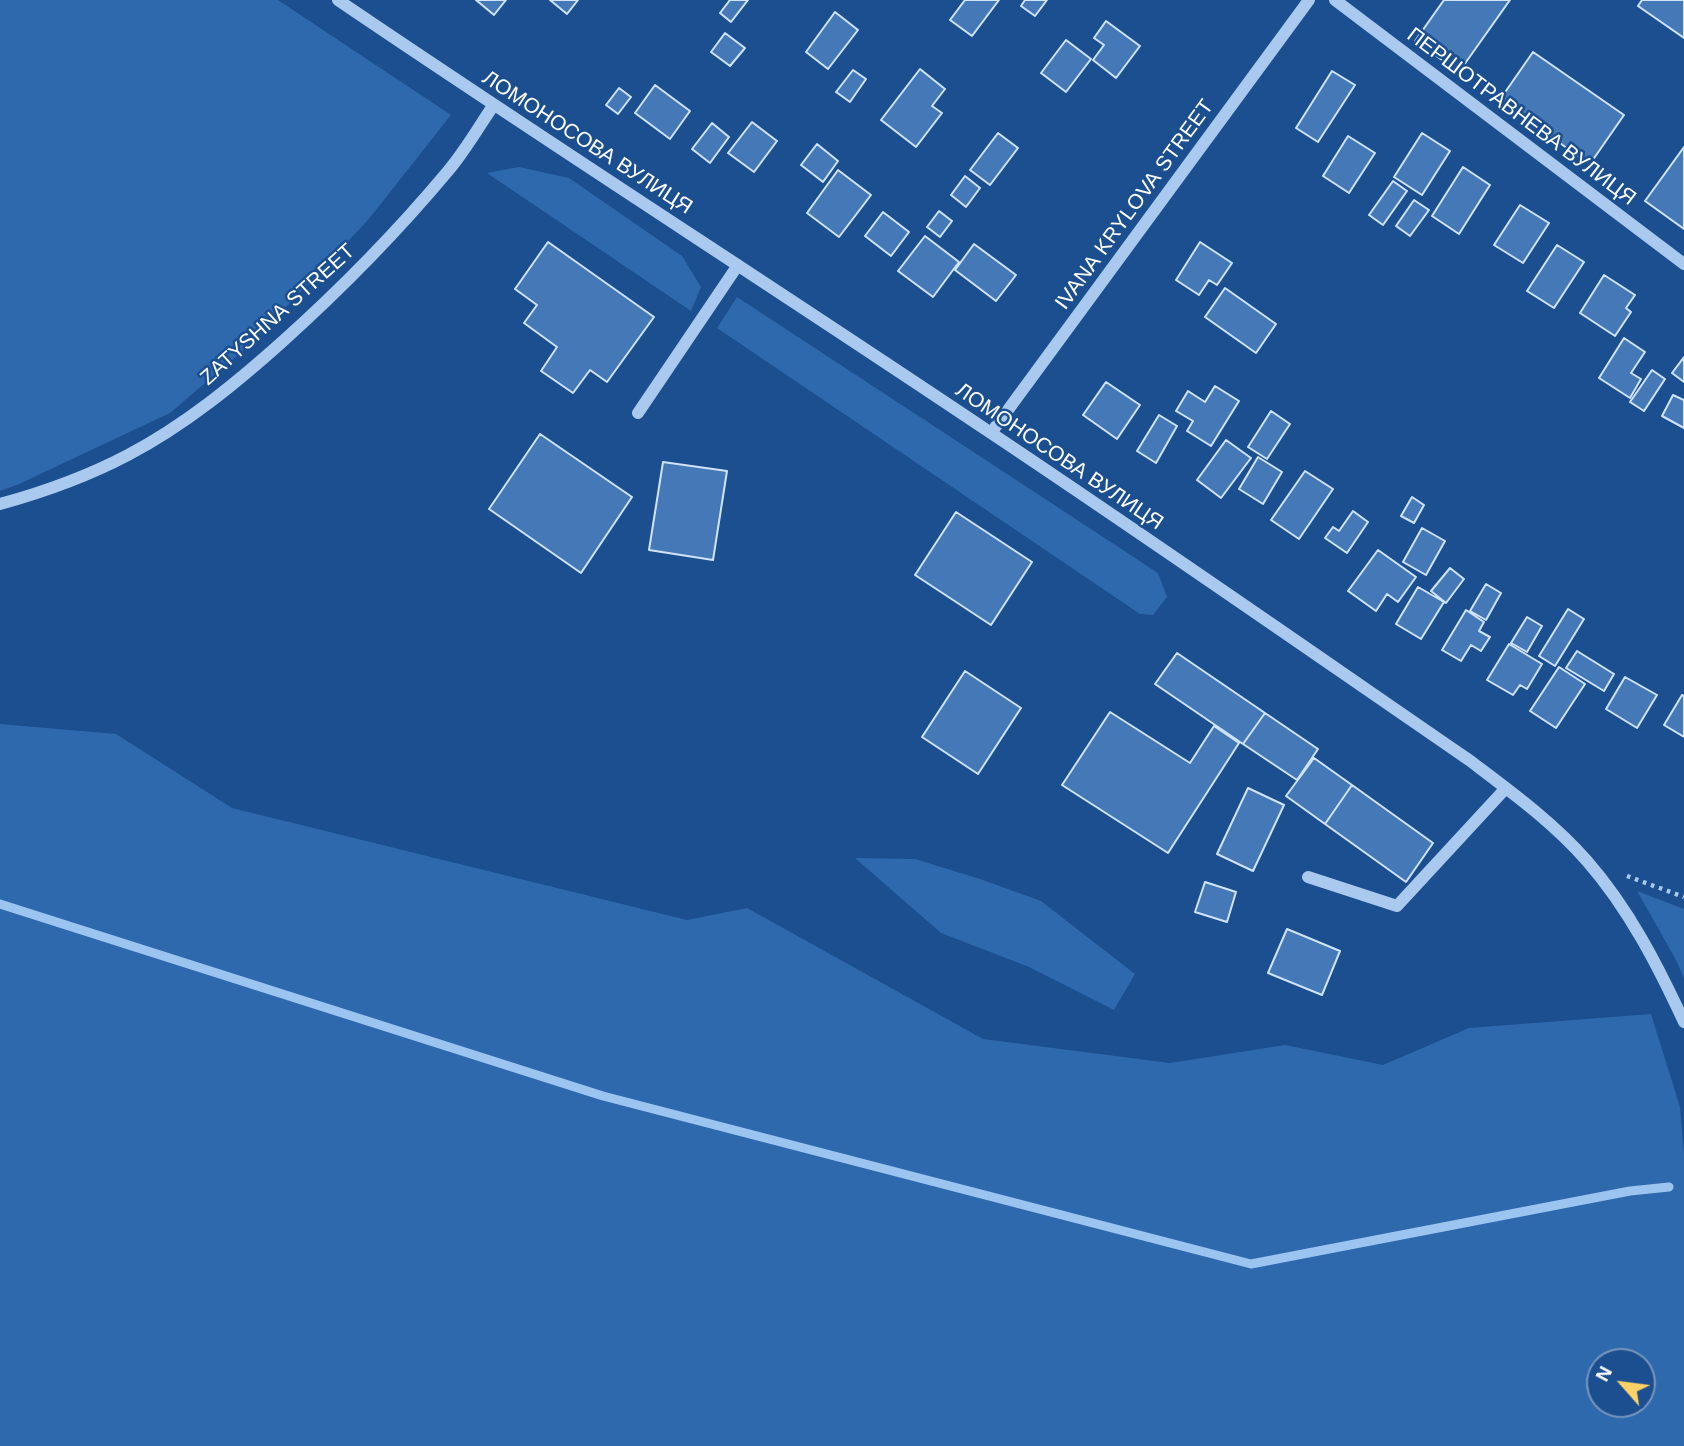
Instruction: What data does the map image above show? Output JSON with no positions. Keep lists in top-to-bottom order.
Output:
{
  "streets": {
    "street": [
      "ПЕРШОТРАВНЕВА ВУЛИЦЯ",
      "ЛОМОНОСОВА ВУЛИЦЯ",
      "IVANA KRYLOVA STREET",
      "ZATYSHNA STREET"
    ]
  },
  "crossings": [
    ["ЛОМОНОСОВА ВУЛИЦЯ", "IVANA KRYLOVA STREET"],
    ["ЛОМОНОСОВА ВУЛИЦЯ", "ZATYSHNA STREET"]
  ],
  "north": "top left"
}
